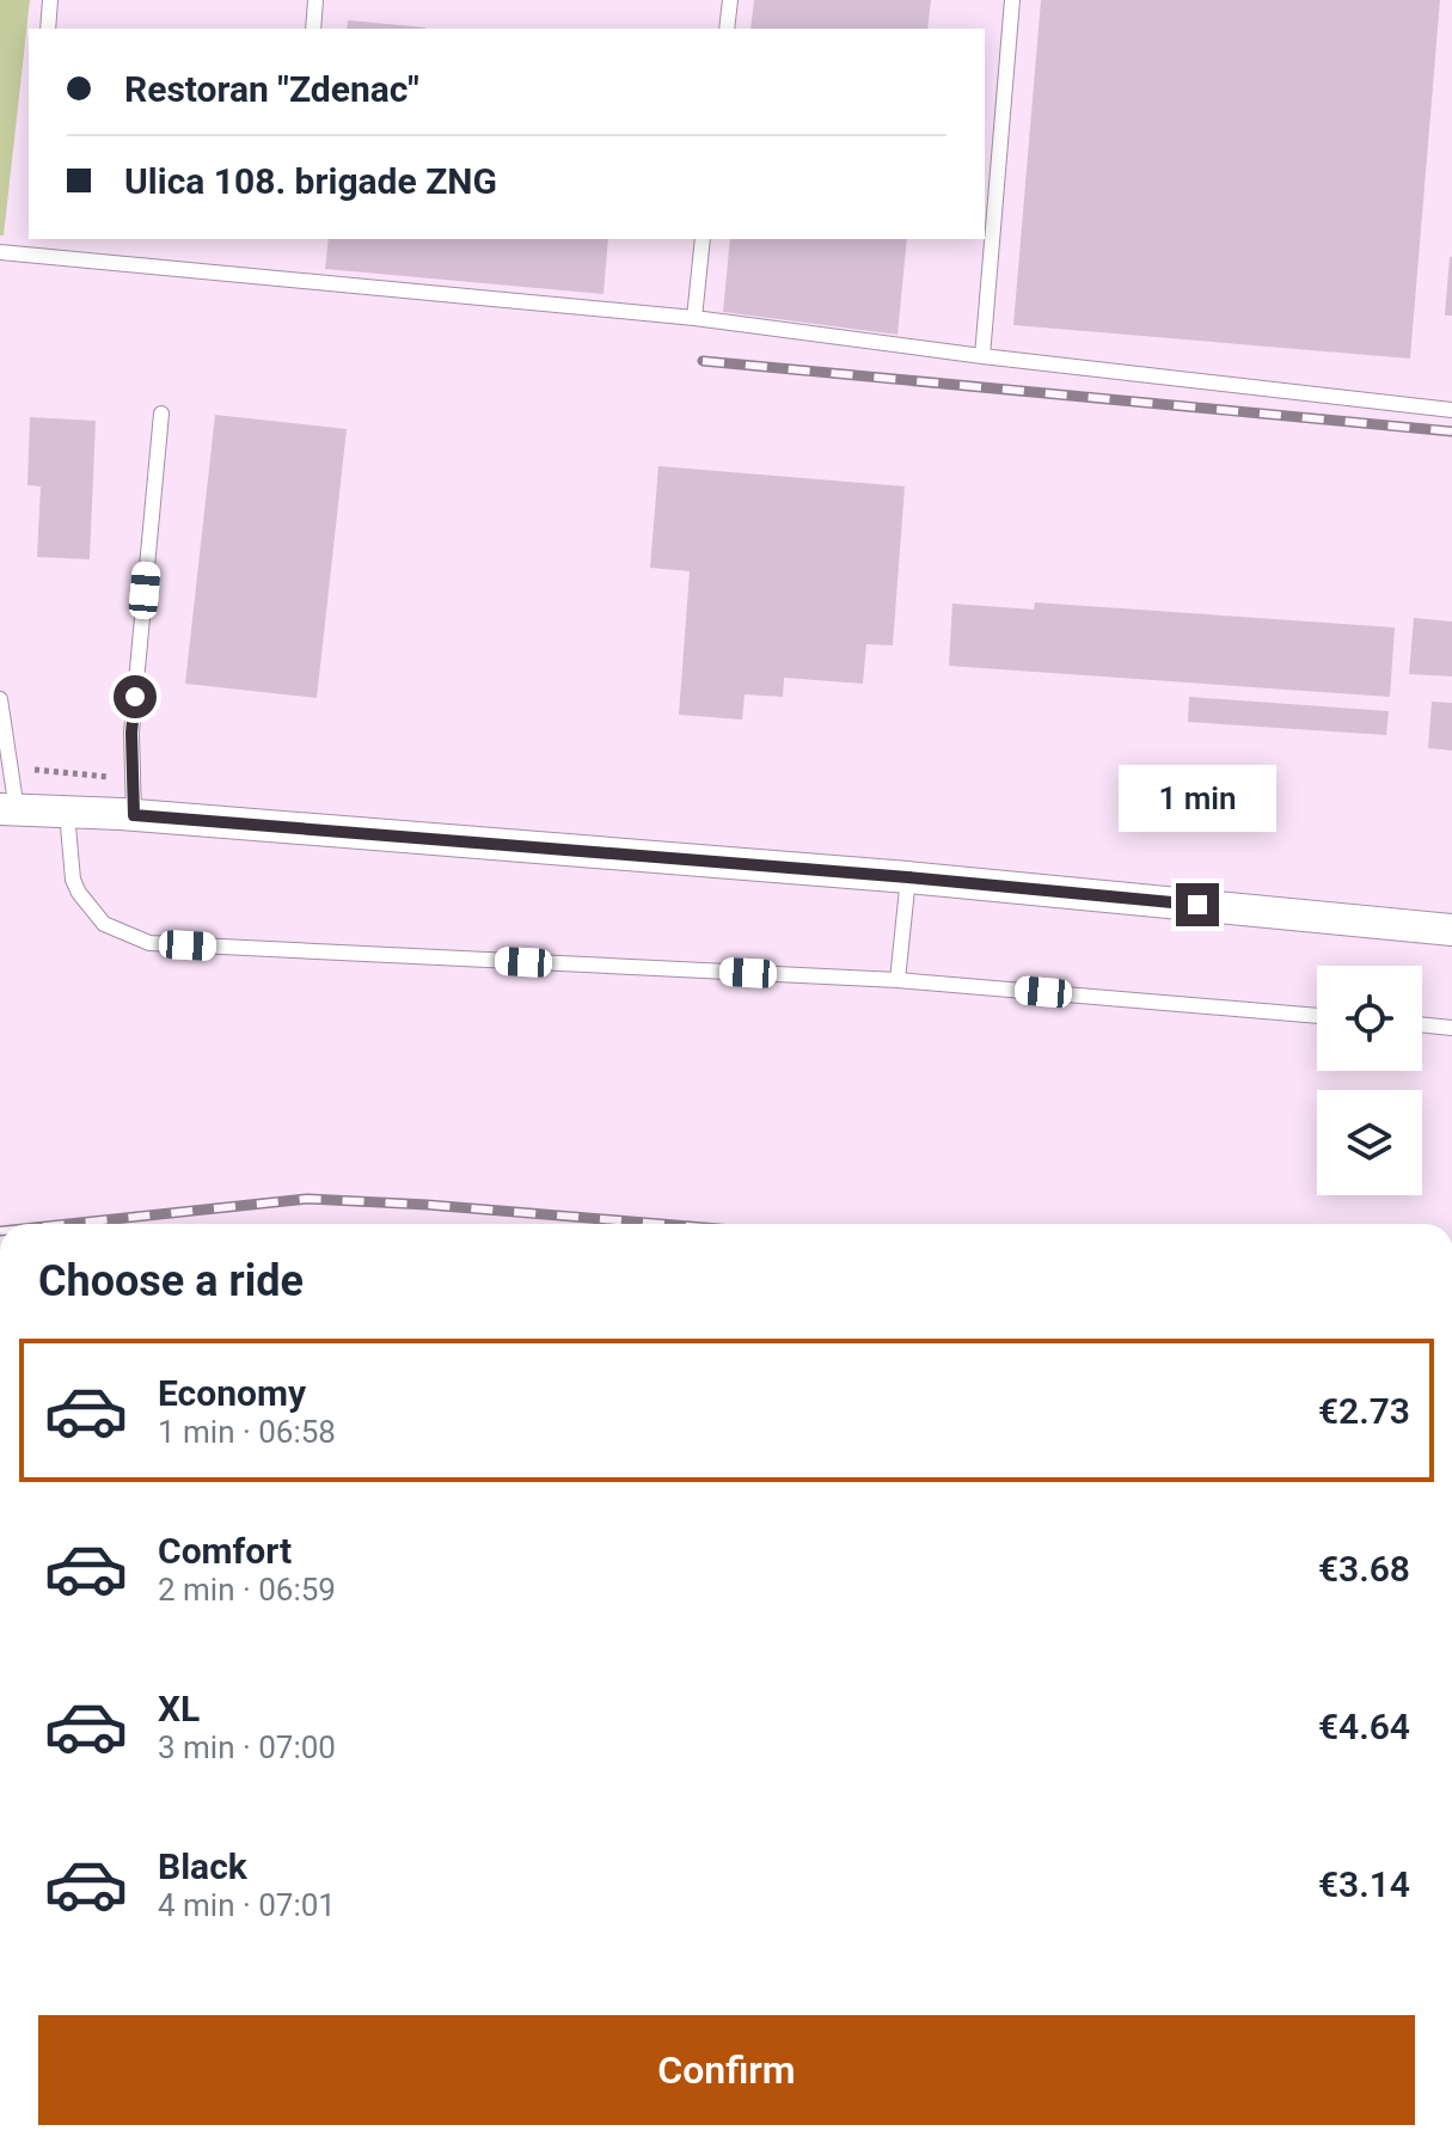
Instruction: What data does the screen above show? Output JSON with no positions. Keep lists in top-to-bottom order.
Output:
{
  "page": {
    "banner": ["Restoran \"Zdenac\"", "Ulica 108. brigade ZNG"],
    "bubble": "1 min",
    "heading": "Choose a ride",
    "list": [
      {
        "name": "Economy",
        "note": "1 min · 06:58",
        "value": "€2.73"
      },
      {
        "name": "Comfort",
        "note": "2 min · 06:59",
        "value": "€3.68"
      },
      {
        "name": "XL",
        "note": "3 min · 07:00",
        "value": "€4.64"
      },
      {
        "name": "Black",
        "note": "4 min · 07:01",
        "value": "€3.14"
      }
    ],
    "buttons": "Confirm"
  }
}
